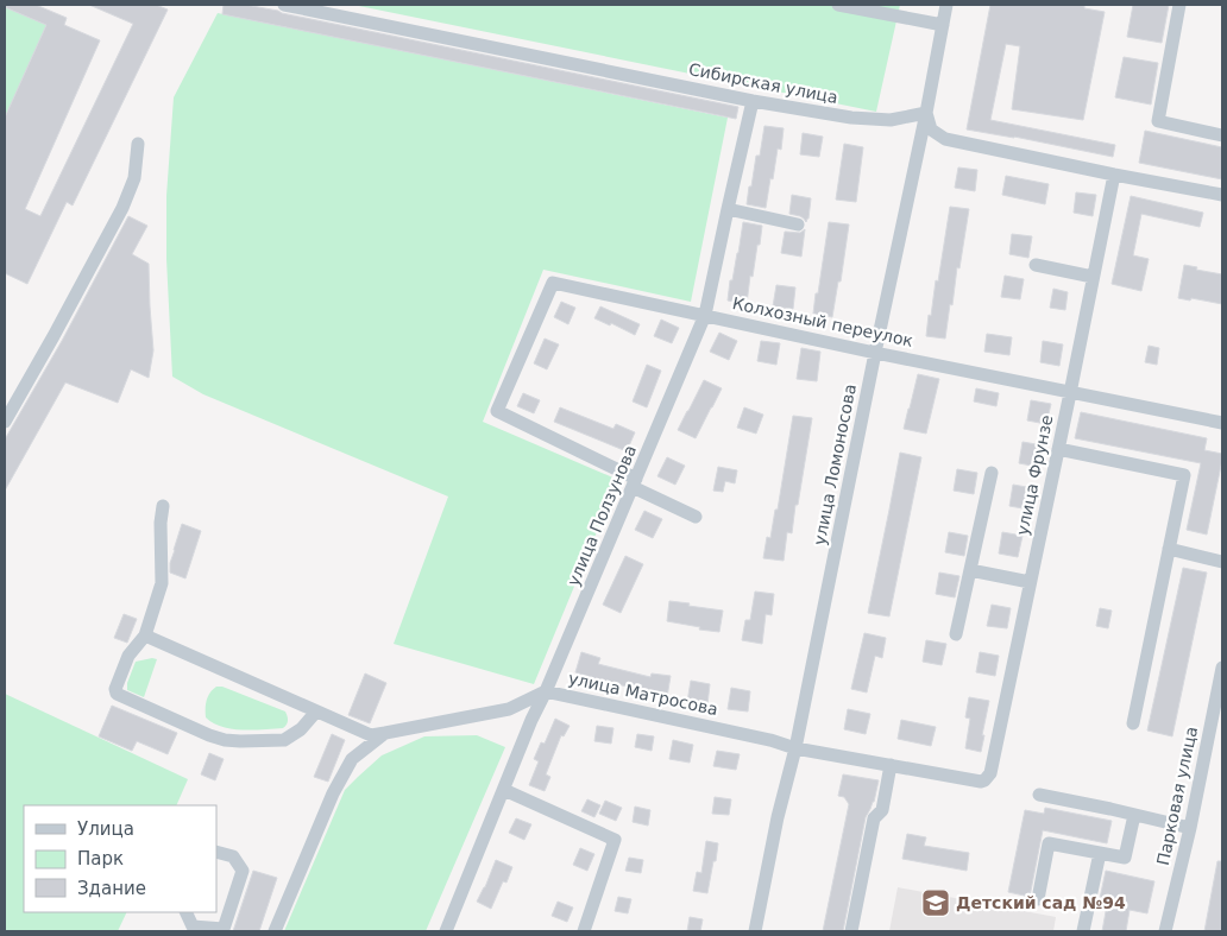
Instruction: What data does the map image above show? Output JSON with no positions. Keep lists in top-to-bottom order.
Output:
{
  "streets": {
    "street": [
      "Сибирская улица",
      "Колхозный переулок",
      "улица Ломоносова",
      "улица Фрунзе",
      "улица Ползунова",
      "улица Матросова",
      "Парковая улица"
    ]
  },
  "crossings": [
    ["Сибирская улица", "улица Ломоносова"],
    ["Сибирская улица", "улица Ползунова"],
    ["Колхозный переулок", "улица Ломоносова"],
    ["Колхозный переулок", "улица Фрунзе"],
    ["Колхозный переулок", "улица Ползунова"],
    ["улица Ломоносова", "улица Матросова"],
    ["улица Фрунзе", "улица Матросова"],
    ["улица Ползунова", "улица Матросова"]
  ],
  "places": {
    "school or university": ["Детский сад №94"]
  },
  "legend": ["Улица", "Парк", "Здание"]
}
